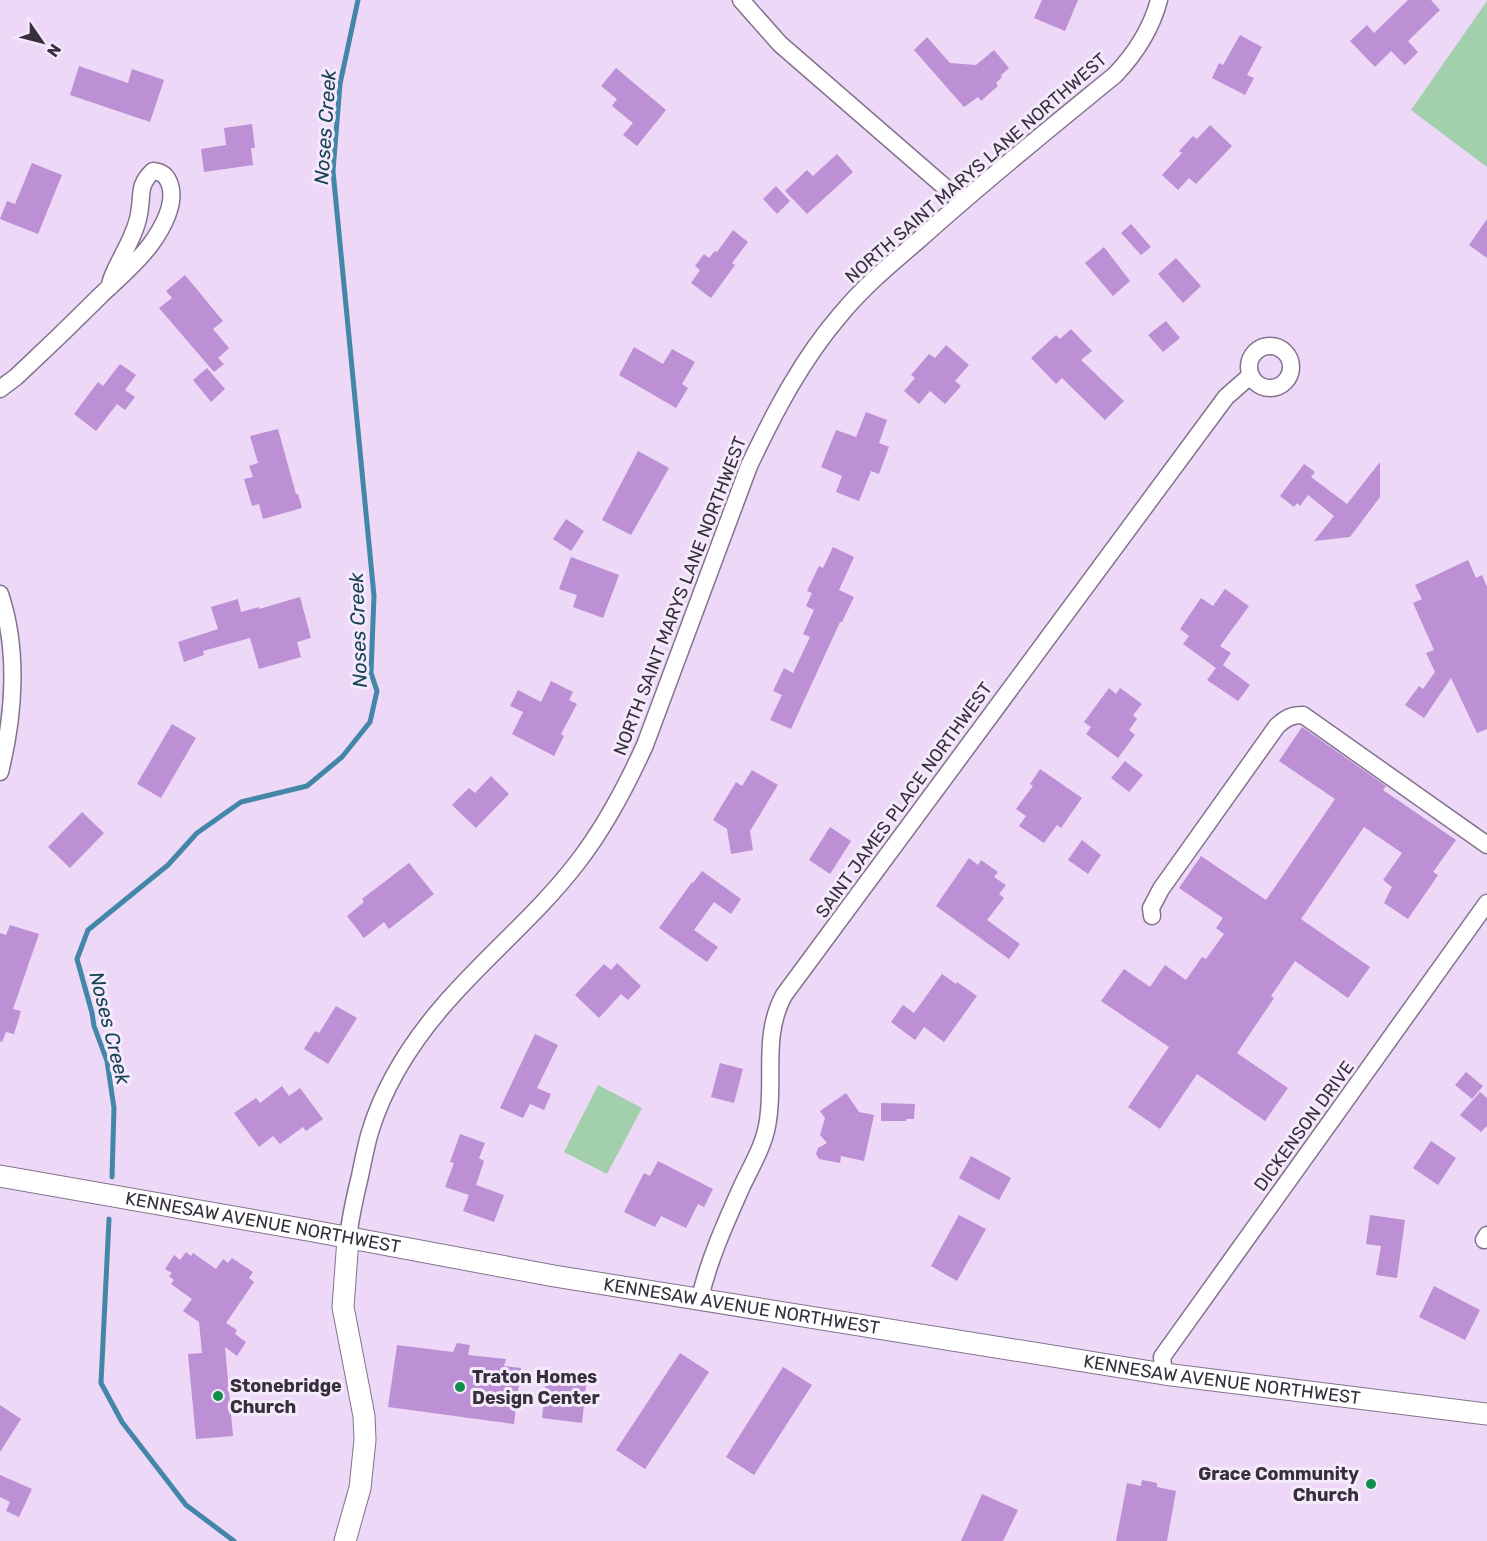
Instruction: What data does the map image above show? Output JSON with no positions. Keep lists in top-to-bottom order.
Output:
{
  "streets": {
    "street": [
      "NORTH SAINT MARYS LANE NORTHWEST",
      "SAINT JAMES PLACE NORTHWEST",
      "DICKENSON DRIVE",
      "KENNESAW AVENUE NORTHWEST"
    ]
  },
  "crossings": [
    ["NORTH SAINT MARYS LANE NORTHWEST", "KENNESAW AVENUE NORTHWEST"],
    ["SAINT JAMES PLACE NORTHWEST", "KENNESAW AVENUE NORTHWEST"],
    ["DICKENSON DRIVE", "KENNESAW AVENUE NORTHWEST"]
  ],
  "water": ["Noses Creek"],
  "places": ["Traton Homes Design Center", "Stonebridge Church", "Grace Community Church"],
  "north": "bottom right"
}
